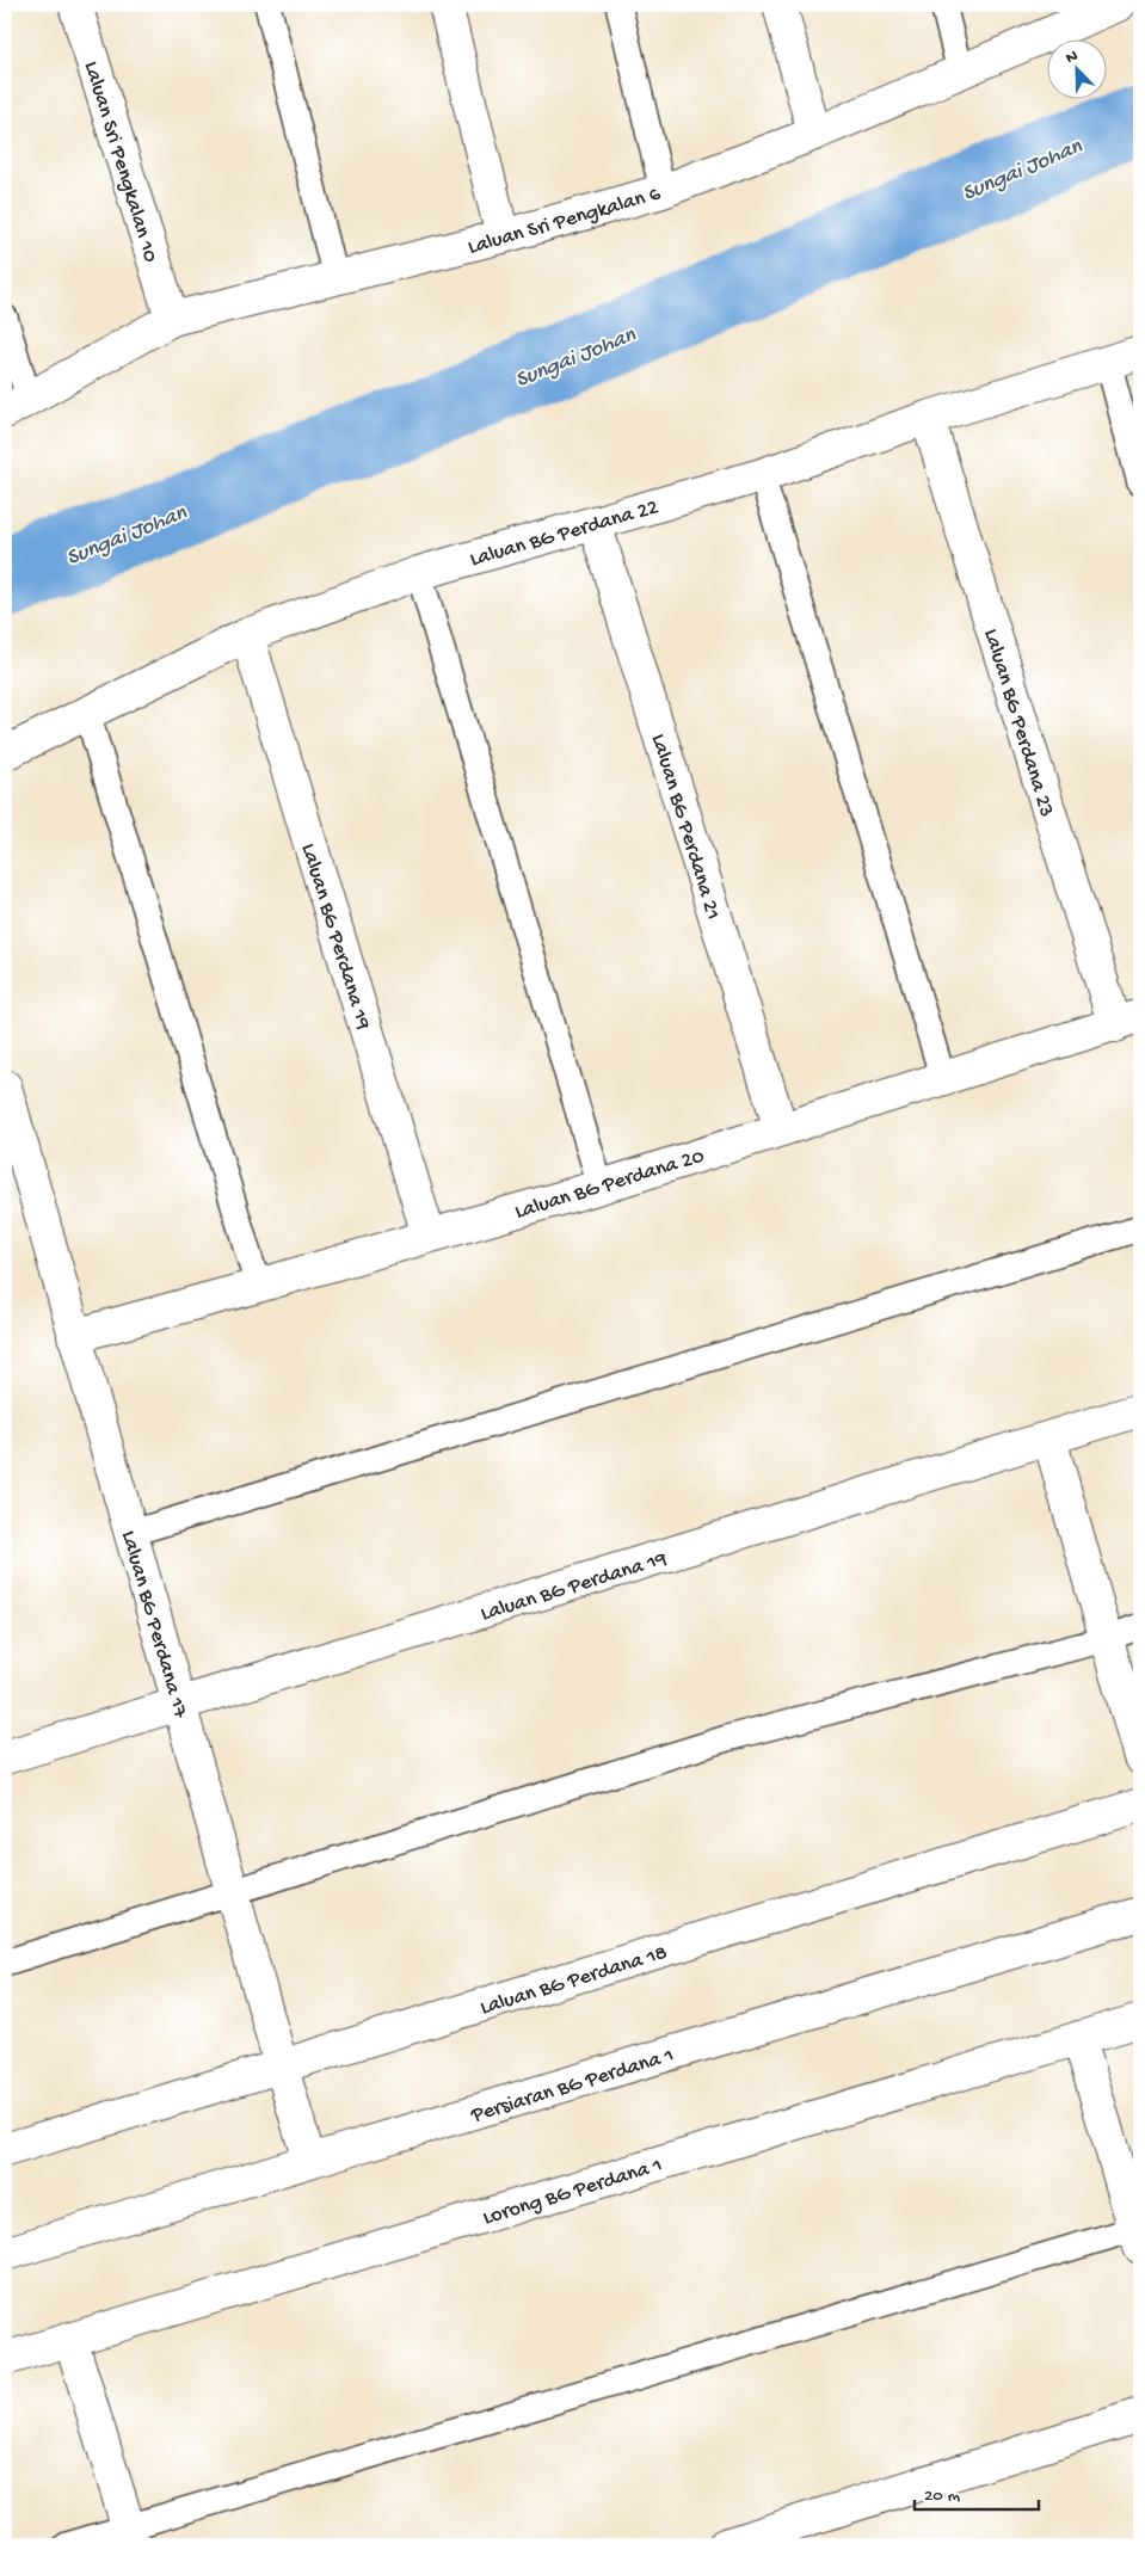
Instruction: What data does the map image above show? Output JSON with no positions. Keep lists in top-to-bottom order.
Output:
{
  "streets": {
    "street": [
      "Laluan Sri Pengkalan 10",
      "Laluan Sri Pengkalan 6",
      "Laluan BG Perdana 22",
      "Laluan BG Perdana 23",
      "Laluan BG Perdana 21",
      "Laluan BG Perdana 19",
      "Laluan BG Perdana 20",
      "Laluan BG Perdana 17",
      "Laluan BG Perdana 18",
      "Persiaran BG Perdana 1",
      "Lorong BG Perdana 1"
    ]
  },
  "crossings": [
    ["Laluan Sri Pengkalan 10", "Laluan Sri Pengkalan 6"],
    ["Laluan BG Perdana 22", "Laluan BG Perdana 23"],
    ["Laluan BG Perdana 22", "Laluan BG Perdana 21"],
    ["Laluan BG Perdana 22", "Laluan BG Perdana 19"],
    ["Laluan BG Perdana 23", "Laluan BG Perdana 20"],
    ["Laluan BG Perdana 21", "Laluan BG Perdana 20"],
    ["Laluan BG Perdana 19", "Laluan BG Perdana 20"],
    ["Laluan BG Perdana 19", "Laluan BG Perdana 17"],
    ["Laluan BG Perdana 20", "Laluan BG Perdana 17"],
    ["Laluan BG Perdana 17", "Laluan BG Perdana 18"],
    ["Laluan BG Perdana 17", "Persiaran BG Perdana 1"]
  ],
  "water": ["Sungai Johan"],
  "scale_bar": "20 m",
  "north": "top left"
}
